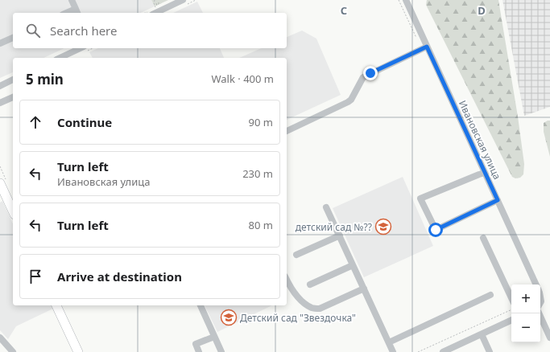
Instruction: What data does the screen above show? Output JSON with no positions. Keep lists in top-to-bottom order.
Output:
{
  "streets": {
    "street": ["Ивановская улица"]
  },
  "places": {
    "school or university": ["детский сад №??", "Детский сад \"Звездочка\""]
  },
  "page": {
    "search": "Search here",
    "heading": ["5 min", "Walk · 400 m"],
    "list": [
      ["Continue", "90 m"],
      ["Turn left", "Ивановская улица", "230 m"],
      ["Turn left", "80 m"],
      "Arrive at destination"
    ],
    "map_buttons": ["+", "−"]
  },
  "grid": {
    "columns": ["C", "D"]
  }
}
